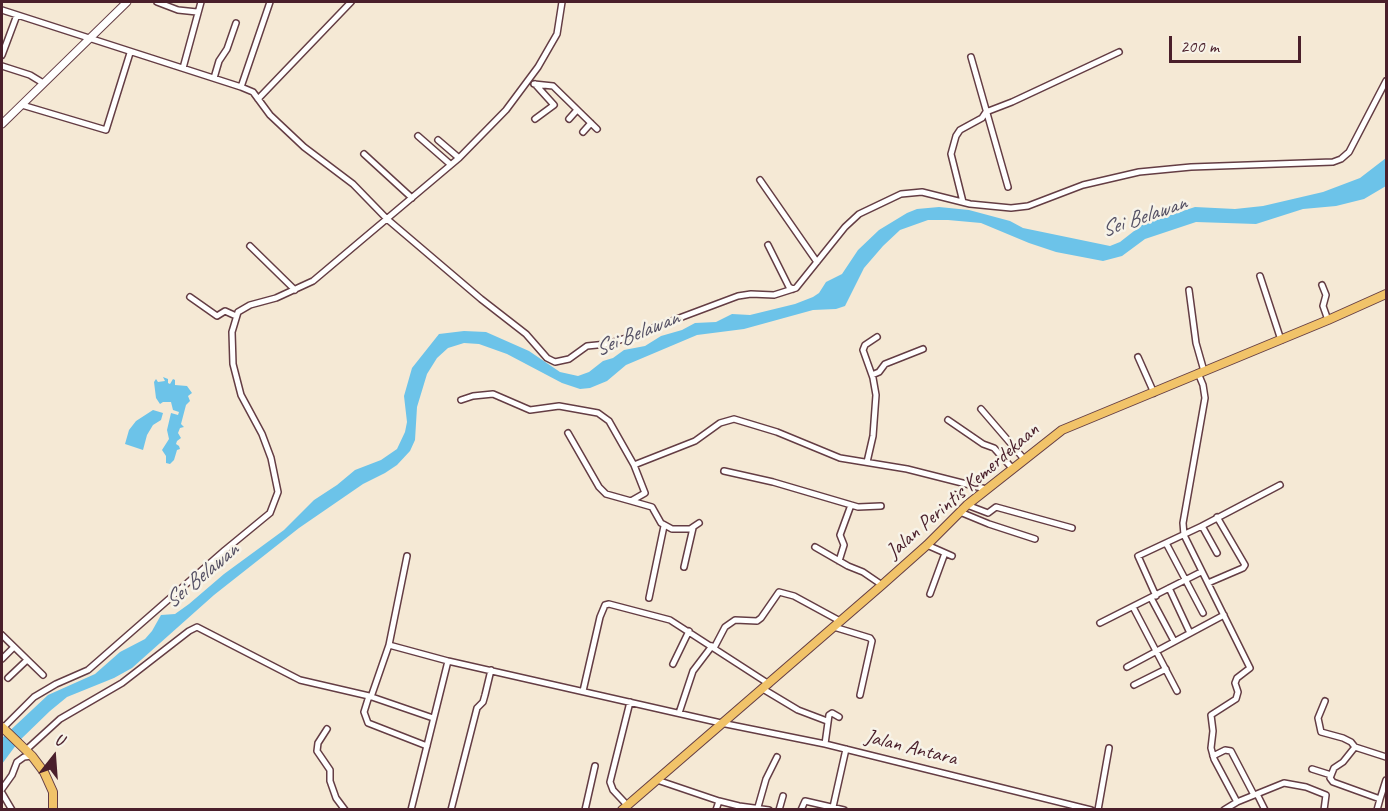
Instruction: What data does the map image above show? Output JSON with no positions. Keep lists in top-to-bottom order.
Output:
{
  "streets": {
    "main road": ["Jalan Perintis Kemerdekaan"],
    "street": ["Jalan Antara"]
  },
  "crossings": [
    ["Jalan Perintis Kemerdekaan", "Jalan Antara"]
  ],
  "water": ["Sei Belawan"],
  "scale_bar": "200 m",
  "north": "top"
}
